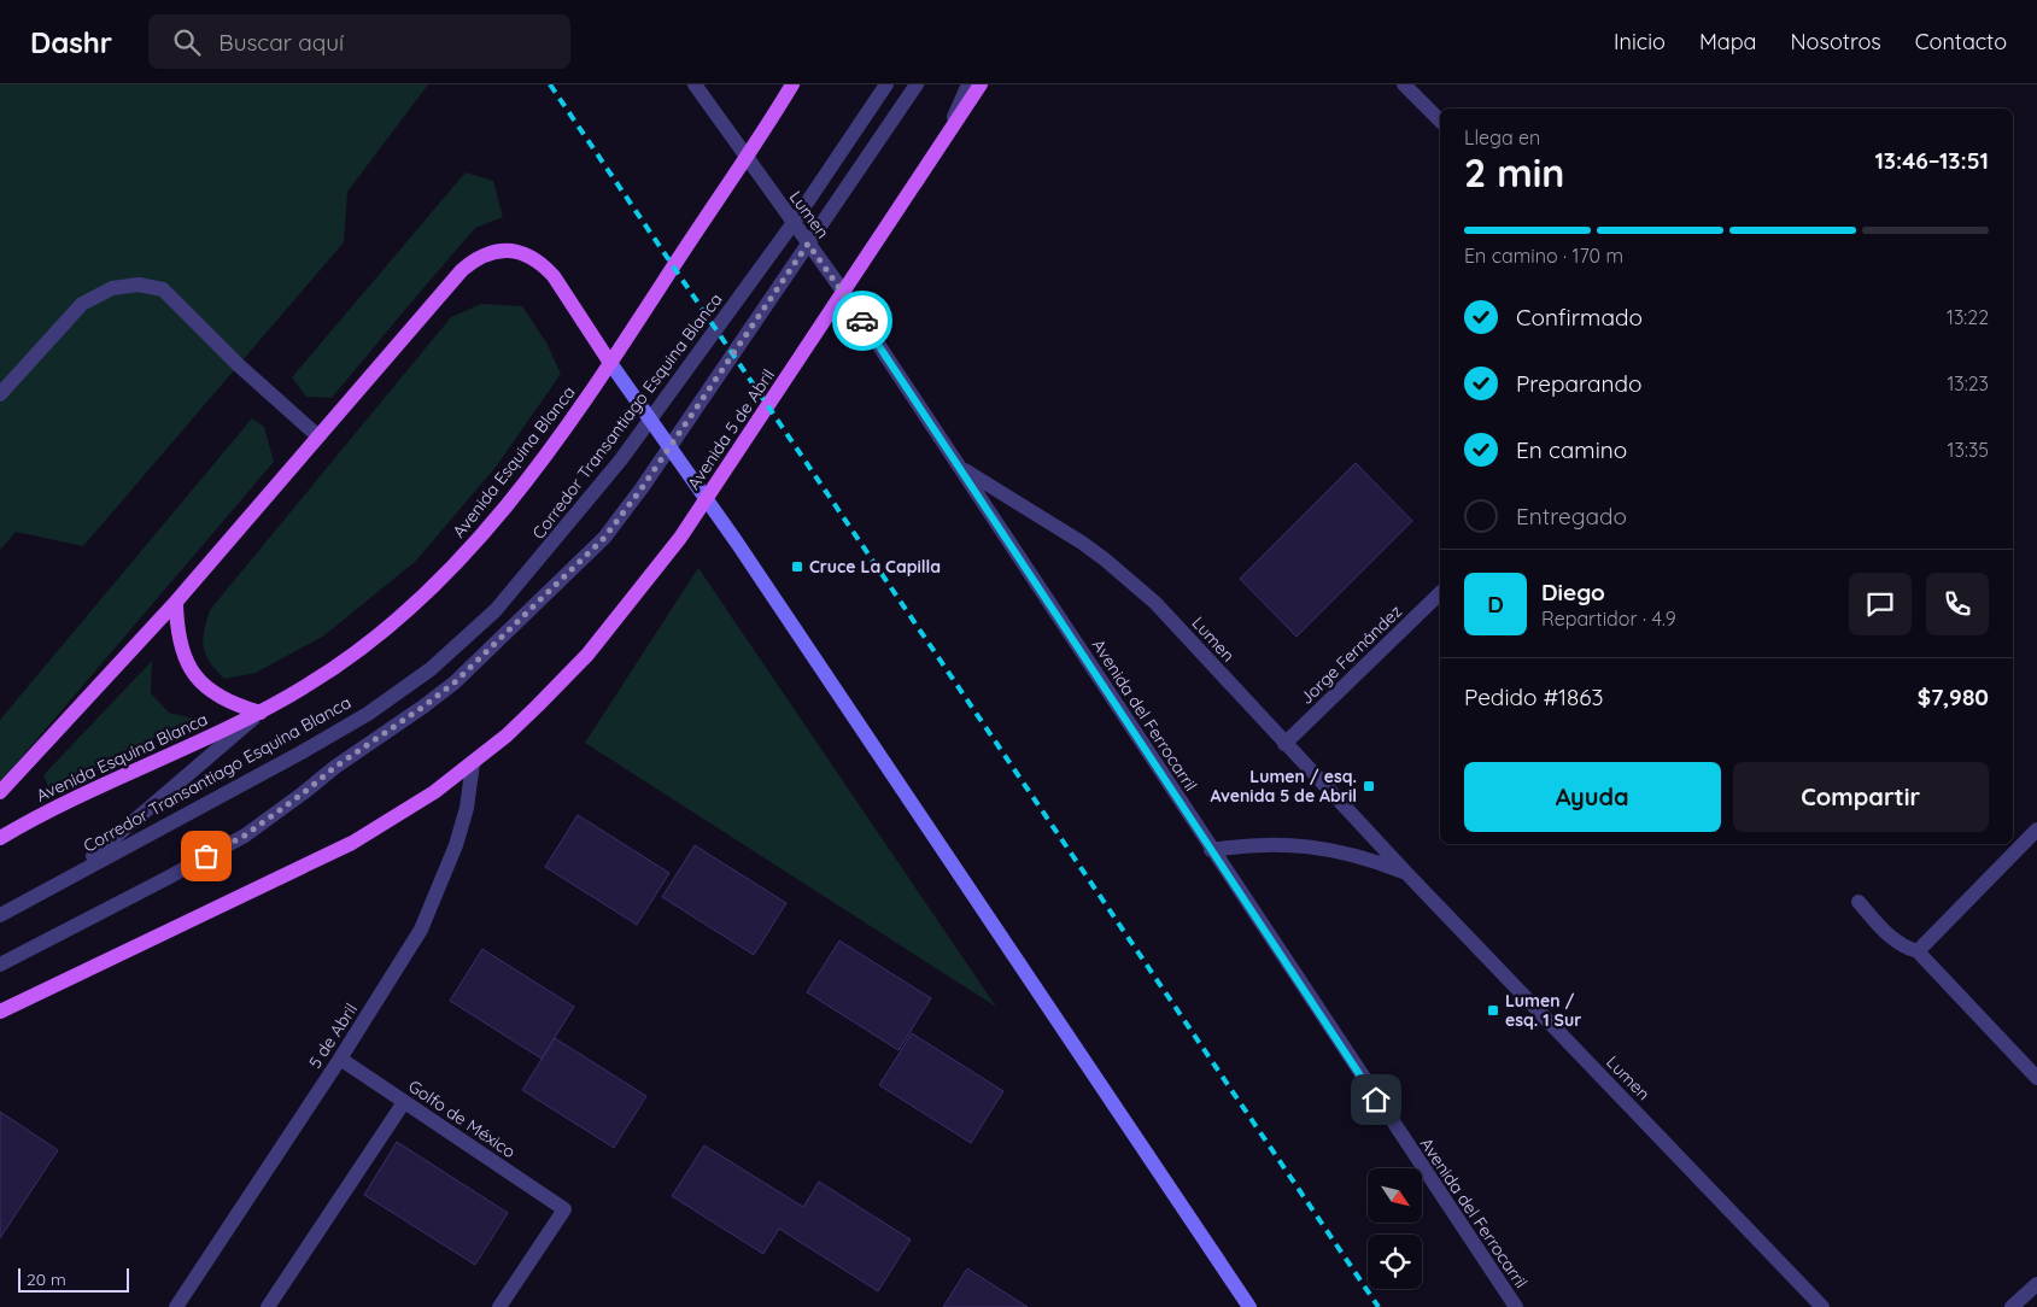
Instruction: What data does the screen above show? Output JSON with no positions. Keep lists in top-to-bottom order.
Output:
{
  "streets": {
    "main road": ["Avenida 5 de Abril", "Avenida Esquina Blanca"],
    "street": [
      "Lumen",
      "Corredor Transantiago Esquina Blanca",
      "Jorge Fernández",
      "Avenida del Ferrocarril",
      "5 de Abril",
      "Golfo de México"
    ]
  },
  "crossings": [
    ["Lumen", "Corredor Transantiago Esquina Blanca"],
    ["Lumen", "Avenida 5 de Abril"],
    ["Lumen", "Avenida Esquina Blanca"],
    ["Lumen", "Jorge Fernández"],
    ["Lumen", "Avenida del Ferrocarril"],
    ["Avenida 5 de Abril", "Avenida del Ferrocarril"],
    ["Avenida 5 de Abril", "5 de Abril"],
    ["5 de Abril", "Golfo de México"]
  ],
  "places": {
    "transit": ["Cruce La Capilla", "Lumen / esq. Avenida 5 de Abril", "Lumen / esq. 1 Sur"]
  },
  "scale_bar": "20 m",
  "north": "bottom right",
  "page": {
    "header": "Dashr",
    "search": "Buscar aquí",
    "nav": [
      "Inicio",
      "Mapa",
      "Nosotros",
      "Contacto"
    ],
    "heading": ["2 min", "Llega en", "13:46–13:51"],
    "panel": [
      "Diego",
      "Repartidor · 4.9",
      "Pedido #1863",
      "$7,980"
    ],
    "bar": "En camino · 170 m",
    "list": [
      ["Confirmado", "13:22"],
      ["Preparando", "13:23"],
      ["En camino", "13:35"],
      "Entregado"
    ],
    "round": "D",
    "buttons": ["Ayuda", "Compartir"],
    "scale": "20 m"
  }
}
